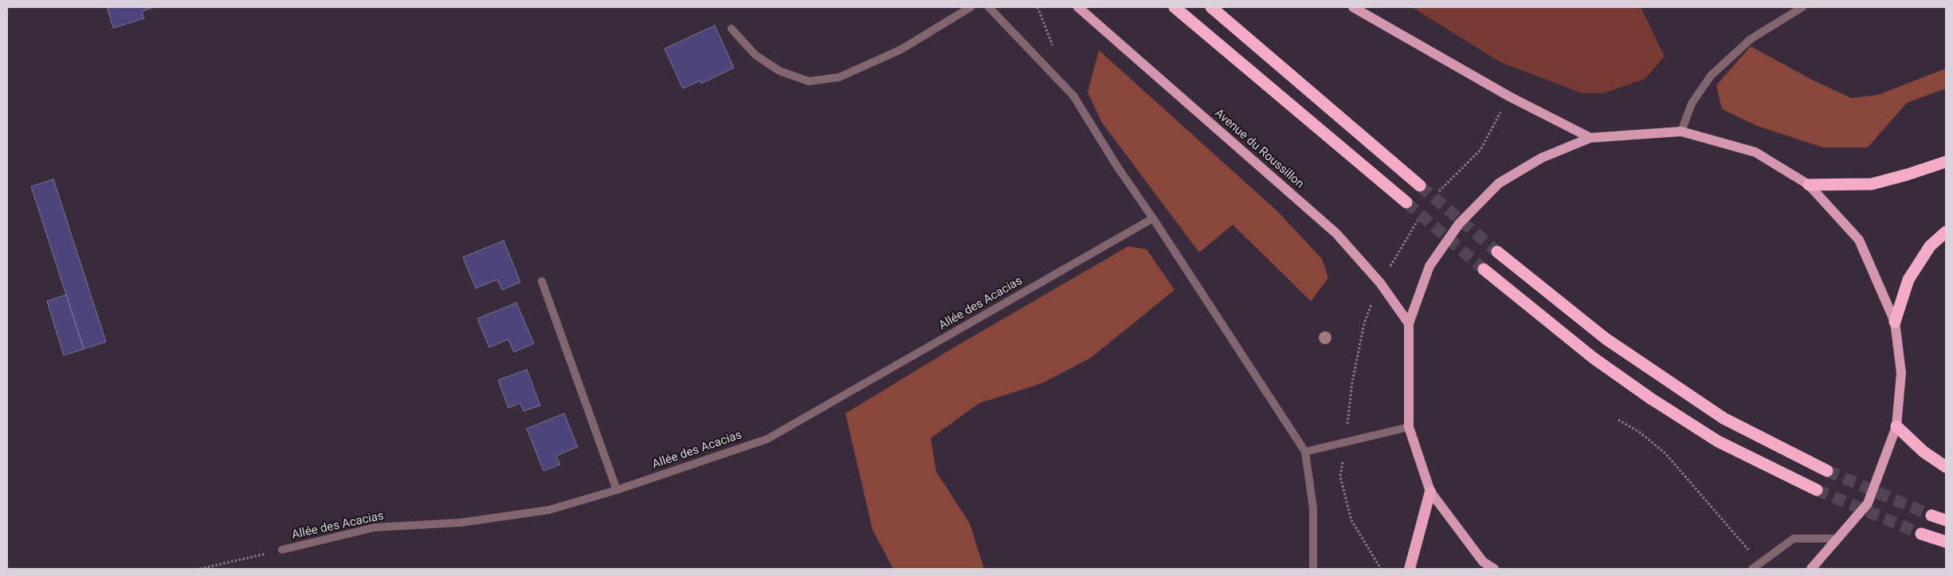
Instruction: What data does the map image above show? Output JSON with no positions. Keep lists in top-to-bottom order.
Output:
{
  "streets": {
    "main road": ["Avenue du Roussillon"],
    "street": ["Allée des Acacias"]
  }
}
